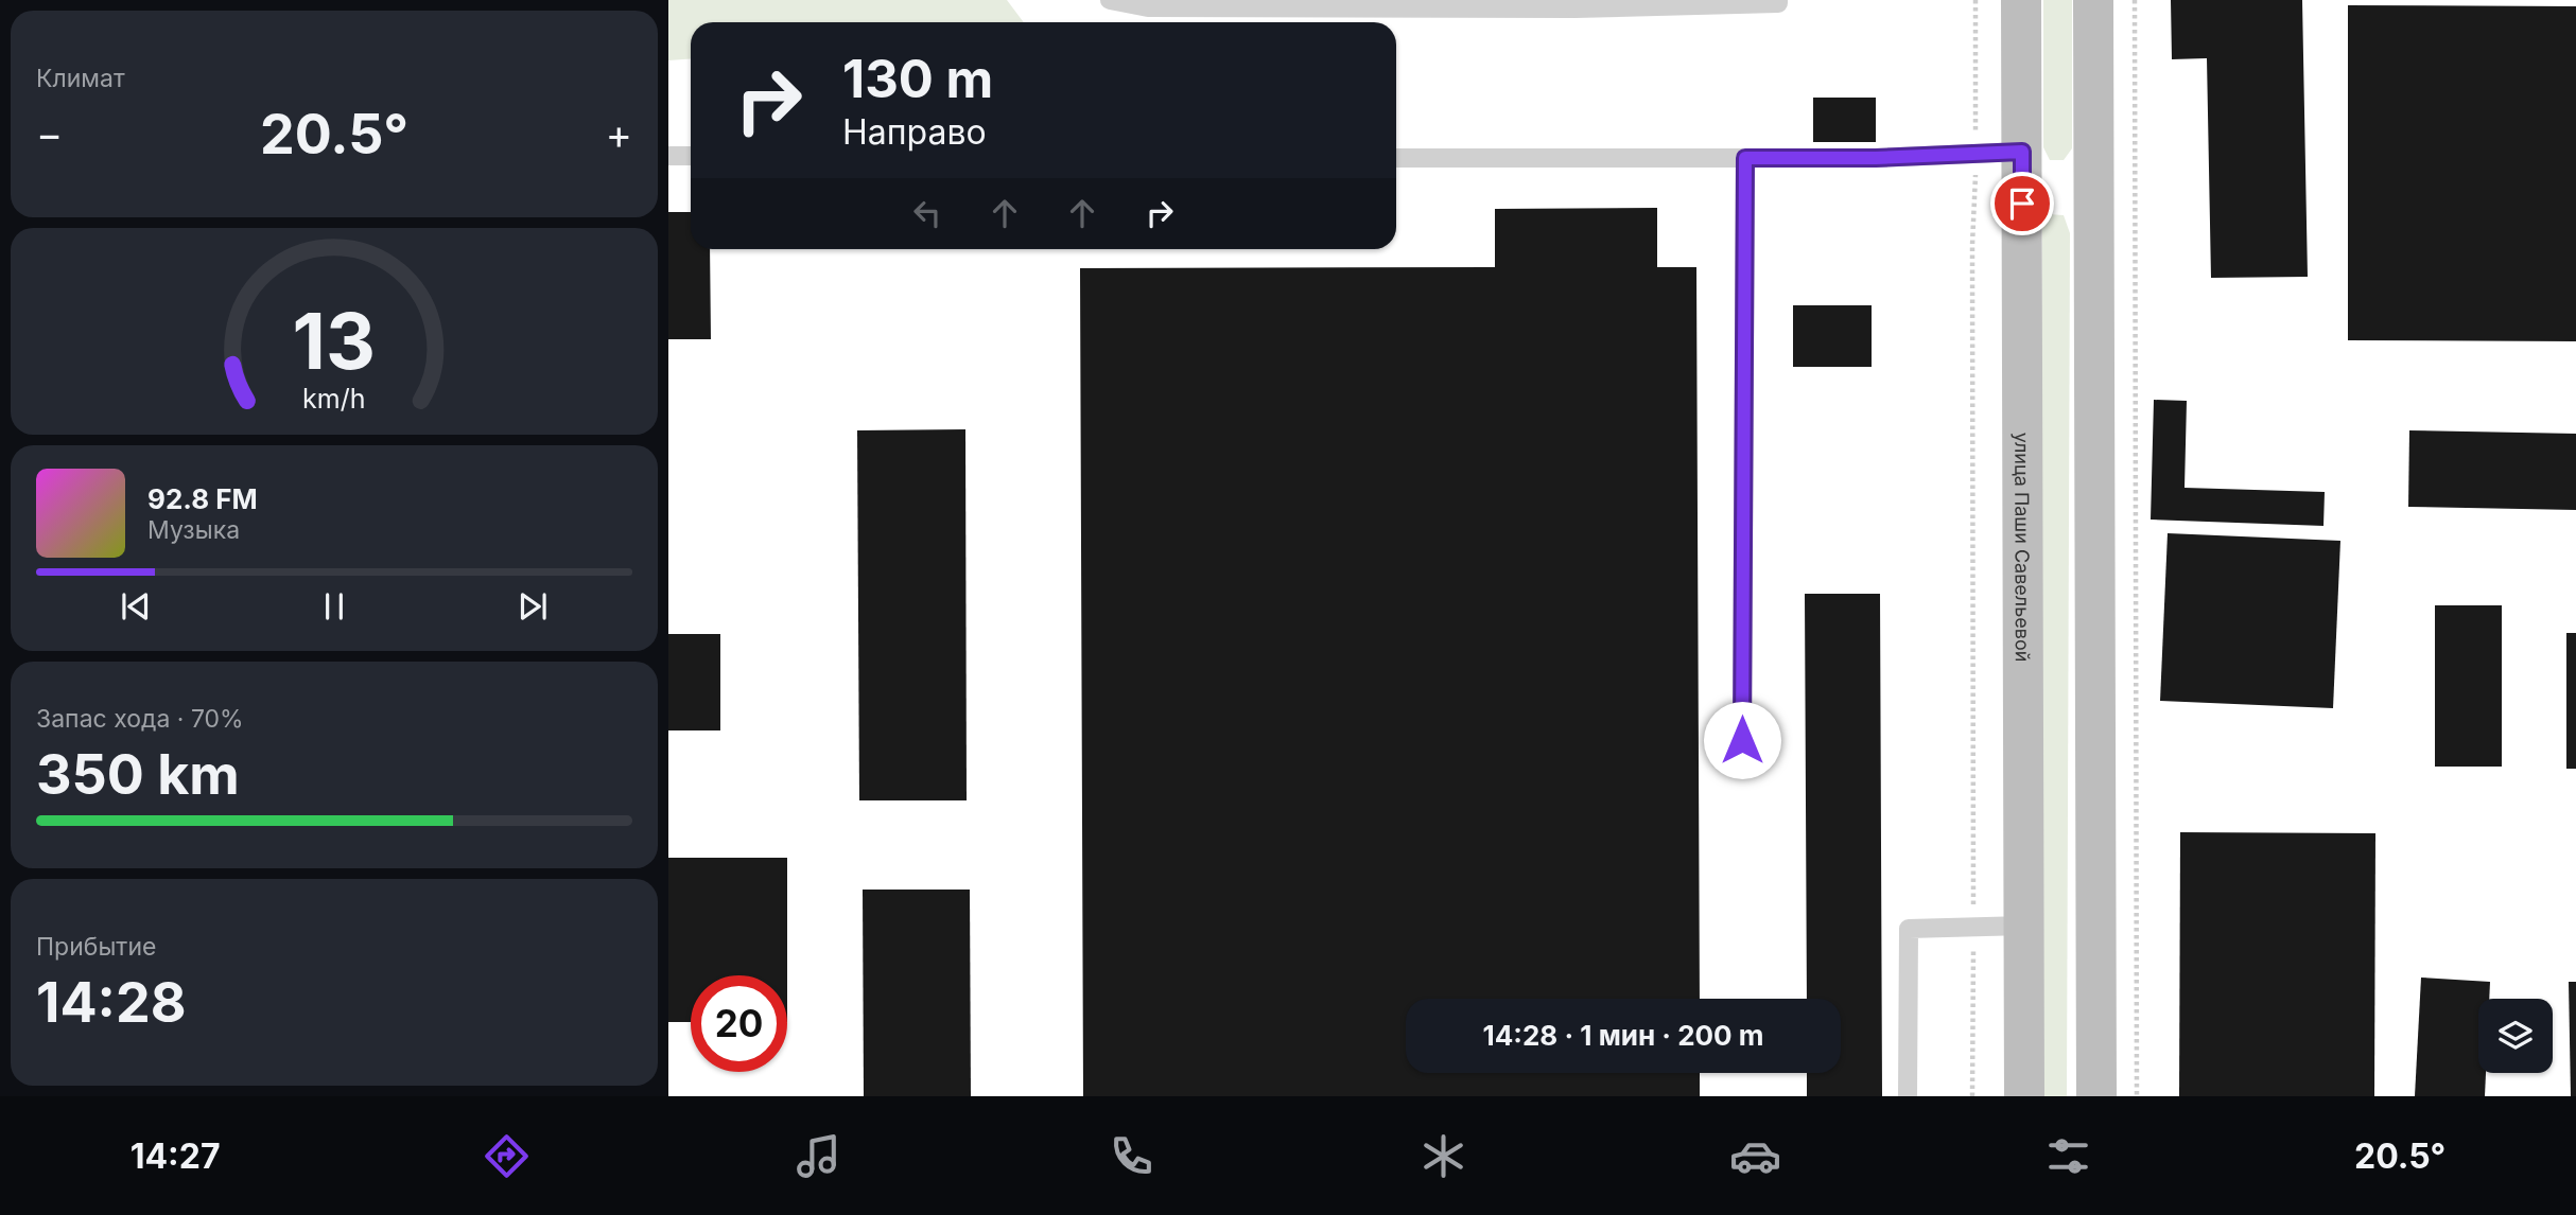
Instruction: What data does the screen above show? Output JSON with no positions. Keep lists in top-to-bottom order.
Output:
{
  "streets": {
    "street": ["улица Паши Савельевой"]
  },
  "page": {
    "tile": [
      "Климат",
      ["Запас хода · 70%", "350 km"],
      ["Прибытие", "14:28"]
    ],
    "turn": ["130 m", "Направо"],
    "heat": ["−", "20.5°", "+"],
    "song": ["92.8 FM", "Музыка"],
    "limit": "20",
    "trip": "14:28 · 1 мин · 200 m",
    "tabs": ["14:27", "20.5°"],
    "gauge": ["13", "km/h"]
  }
}
